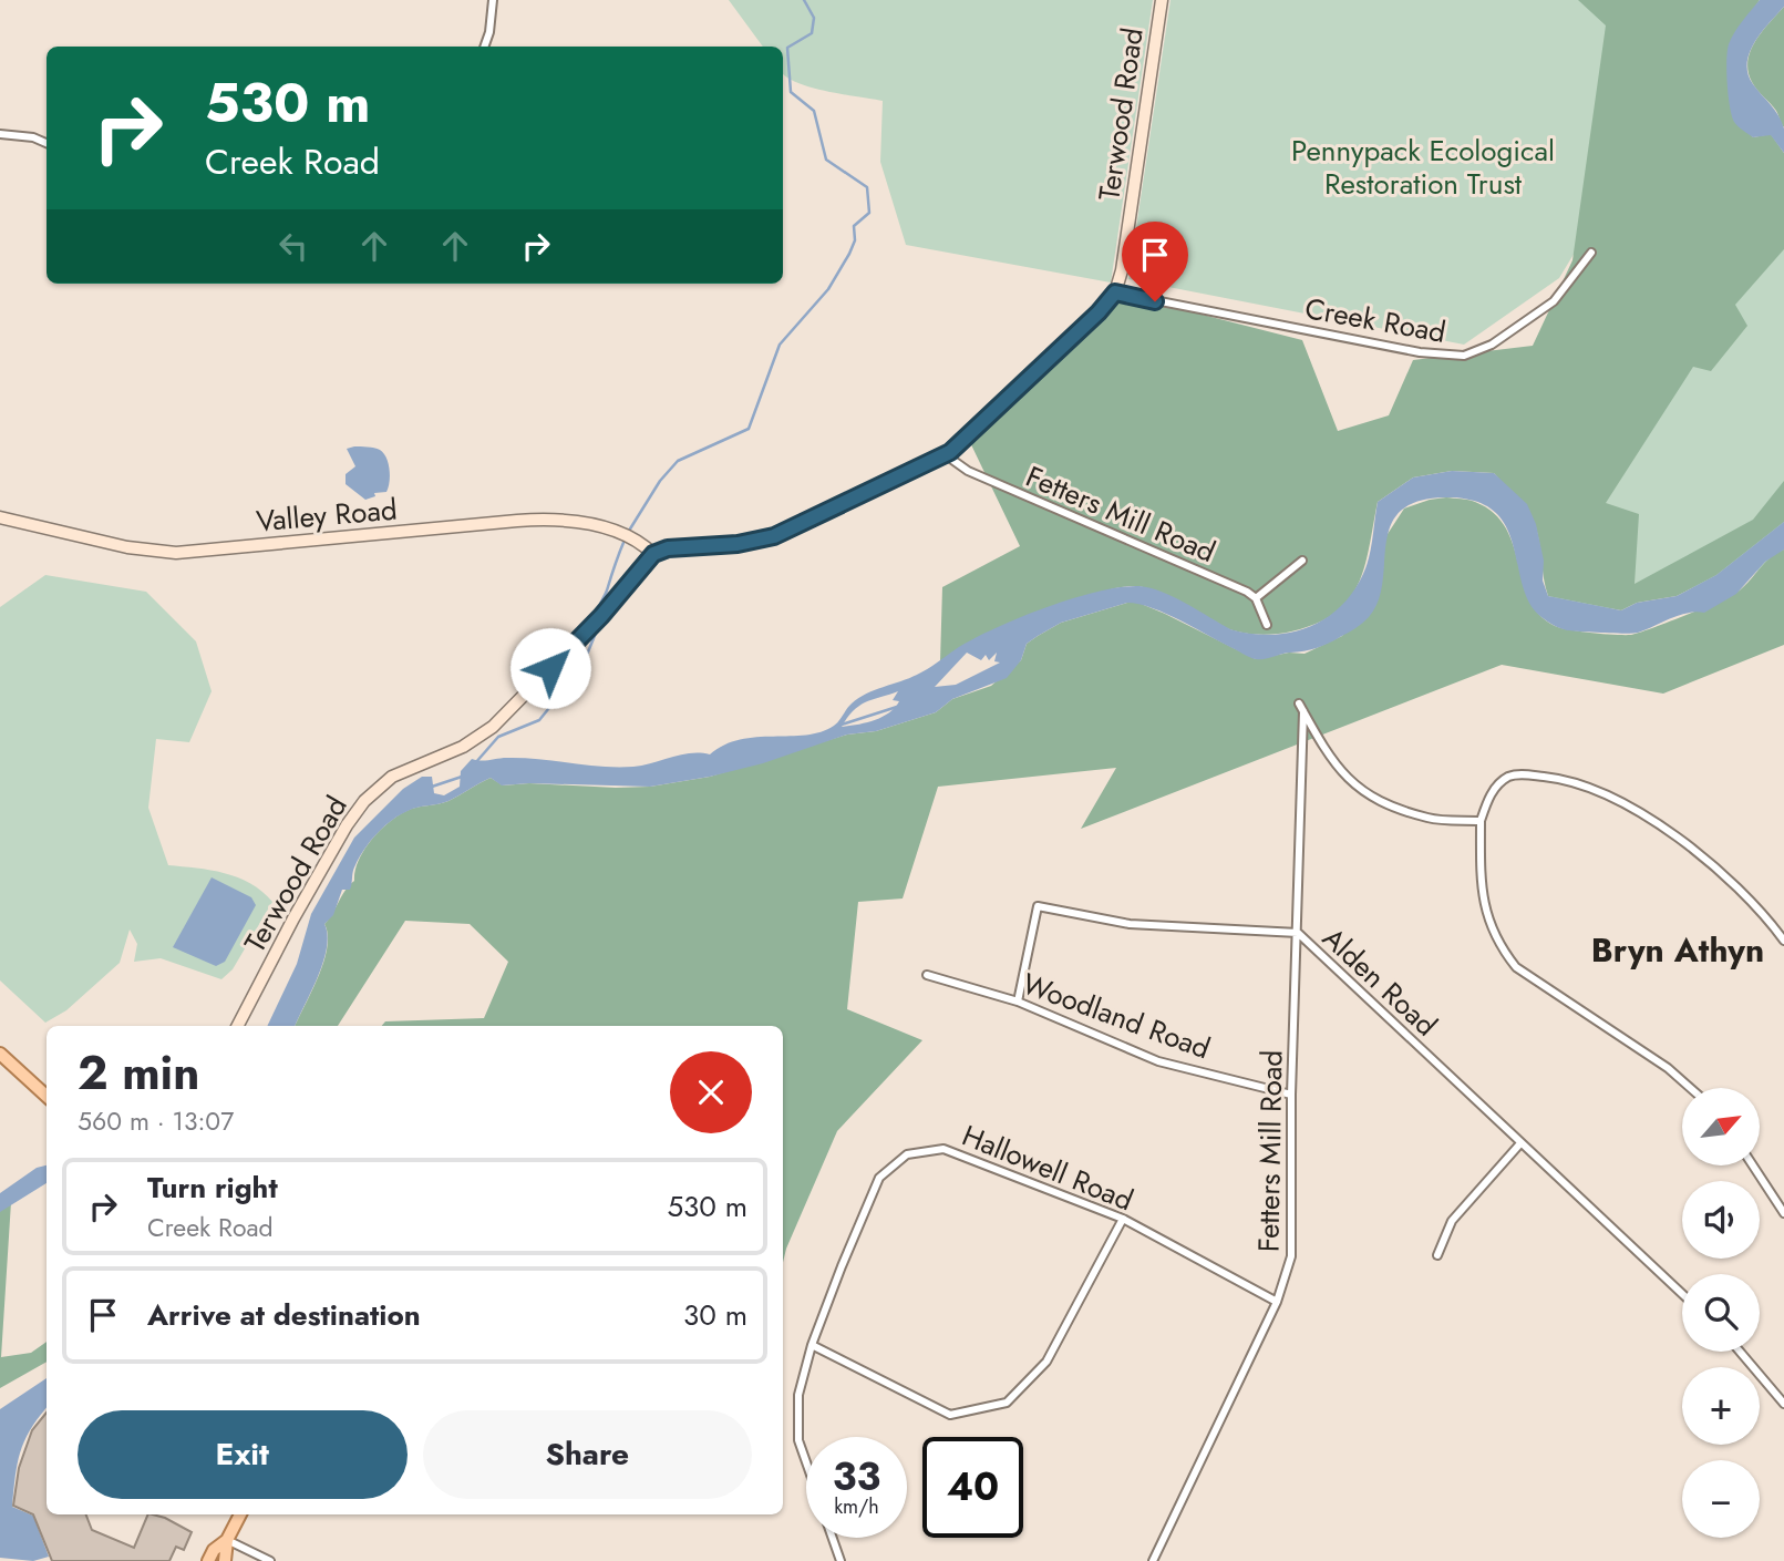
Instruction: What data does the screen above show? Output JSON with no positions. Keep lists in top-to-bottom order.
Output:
{
  "streets": {
    "street": [
      "Terwood Road",
      "Creek Road",
      "Fetters Mill Road",
      "Valley Road",
      "Alden Road",
      "Woodland Road",
      "Hallowell Road"
    ]
  },
  "crossings": [
    ["Terwood Road", "Creek Road"],
    ["Terwood Road", "Fetters Mill Road"],
    ["Terwood Road", "Valley Road"],
    ["Fetters Mill Road", "Alden Road"],
    ["Fetters Mill Road", "Woodland Road"],
    ["Fetters Mill Road", "Hallowell Road"],
    ["Alden Road", "Woodland Road"]
  ],
  "districts": ["Bryn Athyn"],
  "parks": ["Pennypack Ecological Restoration Trust"],
  "north": "top right",
  "page": {
    "turn": ["530 m", "Creek Road"],
    "heading": ["2 min", "560 m · 13:07"],
    "map_buttons": ["+", "−"],
    "list": [
      {
        "name": "Turn right",
        "note": "Creek Road",
        "value": "530 m"
      },
      {
        "name": "Arrive at destination",
        "value": "30 m"
      }
    ],
    "buttons": ["Exit", "Share"],
    "speed": "33 km/h",
    "limit": "40"
  }
}
